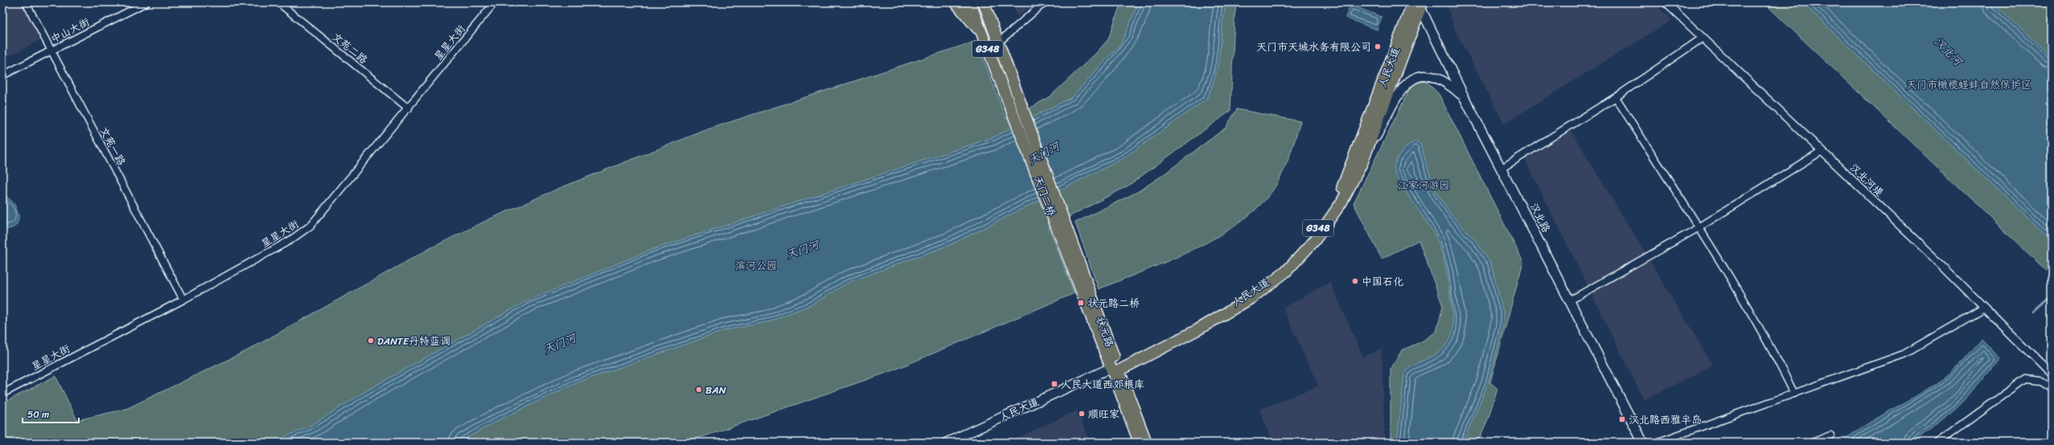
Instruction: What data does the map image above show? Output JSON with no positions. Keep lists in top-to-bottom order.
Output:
{
  "streets": {
    "highway": [
      "G348",
      "人民大道",
      "天门二桥",
      "状元路"
    ],
    "main road": ["汉北路"],
    "street": [
      "中山大街",
      "星星大街",
      "文苑二路",
      "文苑一路",
      "汉北河堤"
    ]
  },
  "crossings": [
    ["中山大街", "文苑一路"],
    ["星星大街", "文苑二路"],
    ["星星大街", "文苑一路"],
    ["G348", "天门二桥"],
    ["人民大道", "汉北路"],
    ["人民大道", "状元路"],
    ["天门二桥", "状元路"]
  ],
  "water": ["汉北河", "天门河"],
  "parks": ["天门市橄榄蛏蚌自然保护区", "江家河游园", "滨河公园"],
  "places": {
    "other": [
      "天门市天城水务有限公司",
      "中国石化",
      "DANTE丹特蓝调",
      "BAN",
      "顺旺家"
    ],
    "transit": ["状元路二桥", "人民大道西郊粮库", "汉北路西雅半岛"]
  },
  "scale_bar": "50 m"
}
